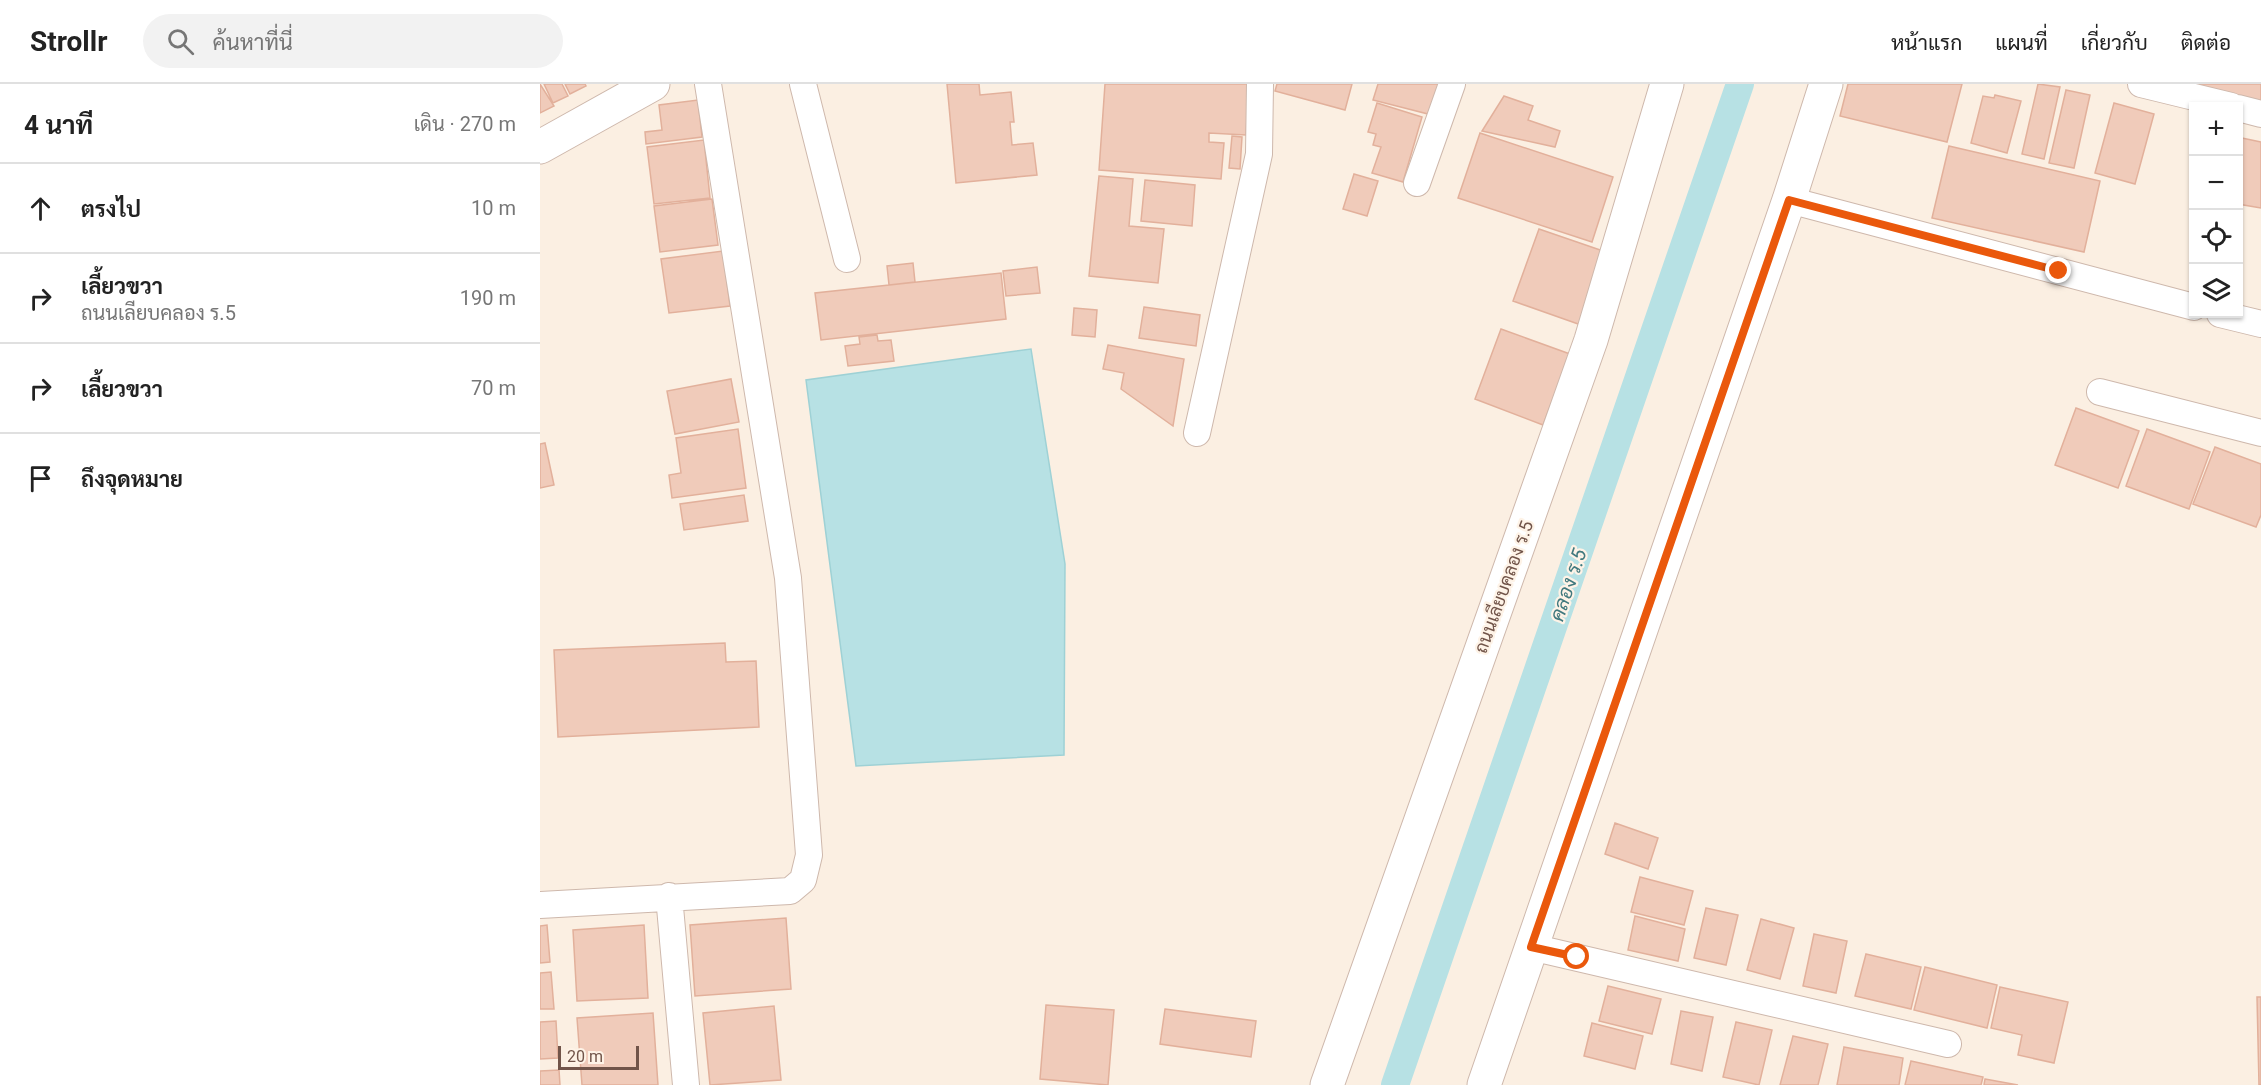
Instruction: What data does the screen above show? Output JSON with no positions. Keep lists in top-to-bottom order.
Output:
{
  "streets": {
    "street": ["ถนนเลียบคลอง ร.5"]
  },
  "water": ["คลอง ร.5"],
  "scale_bar": "20 m",
  "page": {
    "header": "Strollr",
    "search": "ค้นหาที่นี่",
    "nav": [
      "หน้าแรก",
      "แผนที่",
      "เกี่ยวกับ",
      "ติดต่อ"
    ],
    "heading": ["4 นาที", "เดิน · 270 m"],
    "map_buttons": ["+", "−"],
    "list": [
      ["ตรงไป", "10 m"],
      ["เลี้ยวขวา", "ถนนเลียบคลอง ร.5", "190 m"],
      ["เลี้ยวขวา", "70 m"],
      "ถึงจุดหมาย"
    ],
    "scale": "20 m"
  }
}
